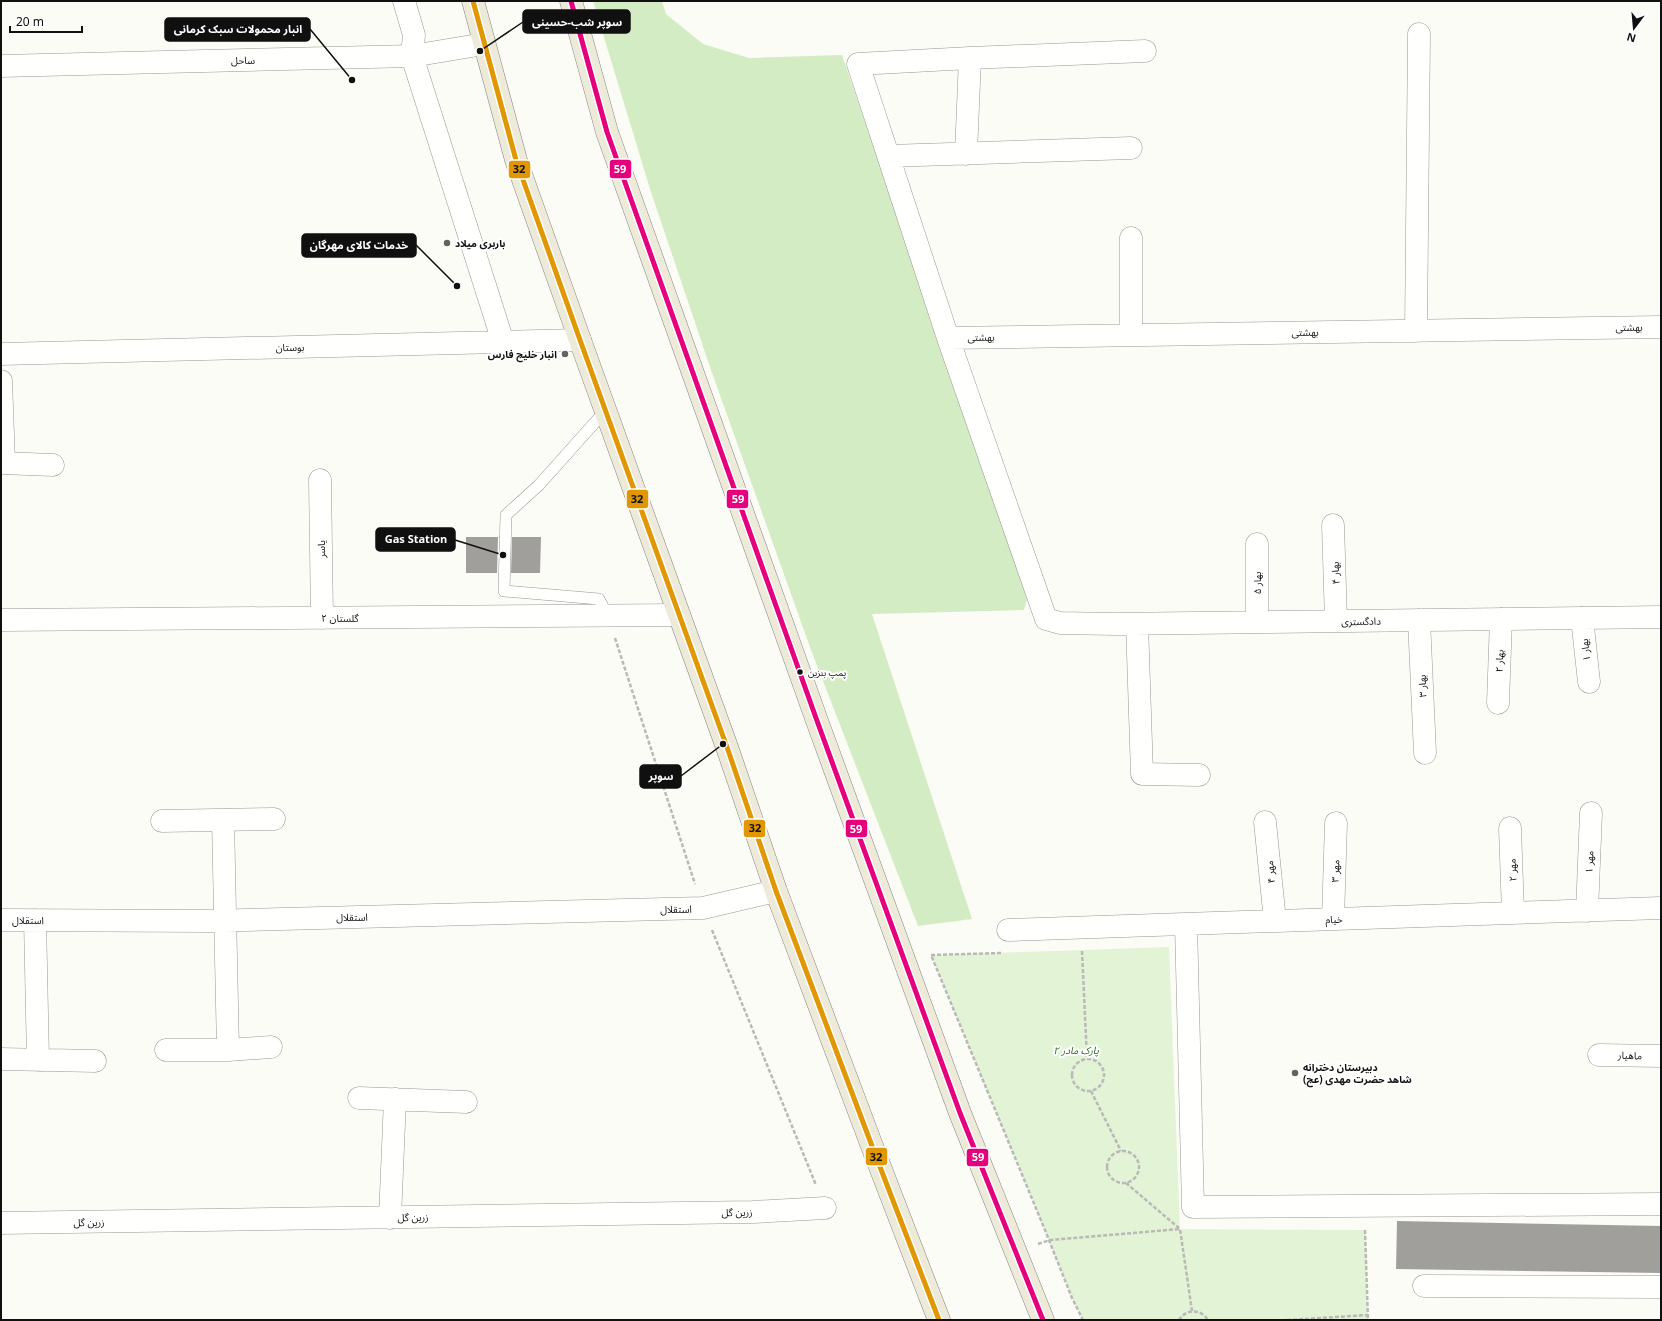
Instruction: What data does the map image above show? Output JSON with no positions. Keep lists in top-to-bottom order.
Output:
{
  "streets": {
    "street": [
      "ساحل",
      "بهشتی",
      "بوستان",
      "یاسر",
      "بهار ۴",
      "بهار ۵",
      "گلستان ۲",
      "دادگستری",
      "بهار ۱",
      "بهار ۲",
      "بهار ۳",
      "مهر ۱",
      "مهر ۲",
      "مهر ۳",
      "مهر ۴",
      "استقلال",
      "خیام",
      "ماهیار",
      "زرین گل"
    ]
  },
  "crossings": [
    ["بهشتی", "دادگستری"],
    ["یاسر", "گلستان ۲"],
    ["بهار ۴", "دادگستری"],
    ["بهار ۵", "دادگستری"],
    ["دادگستری", "بهار ۱"],
    ["دادگستری", "بهار ۲"],
    ["دادگستری", "بهار ۳"],
    ["مهر ۱", "خیام"],
    ["مهر ۲", "خیام"],
    ["مهر ۳", "خیام"],
    ["مهر ۴", "خیام"]
  ],
  "parks": ["پارک مادر ۲"],
  "places": [
    "سوپر شب-حسینی",
    "انبار محمولات سبک کرمانی",
    "باربری میلاد",
    "خدمات کالای مهرگان",
    "انبار خلیج فارس",
    "Gas Station",
    "پمپ بنزین",
    "سوپر",
    "دبیرستان دخترانه شاهد حضرت مهدی (عج)"
  ],
  "lines": ["transit line 32", "transit line 59"],
  "scale_bar": "20 m",
  "north": "bottom"
}
